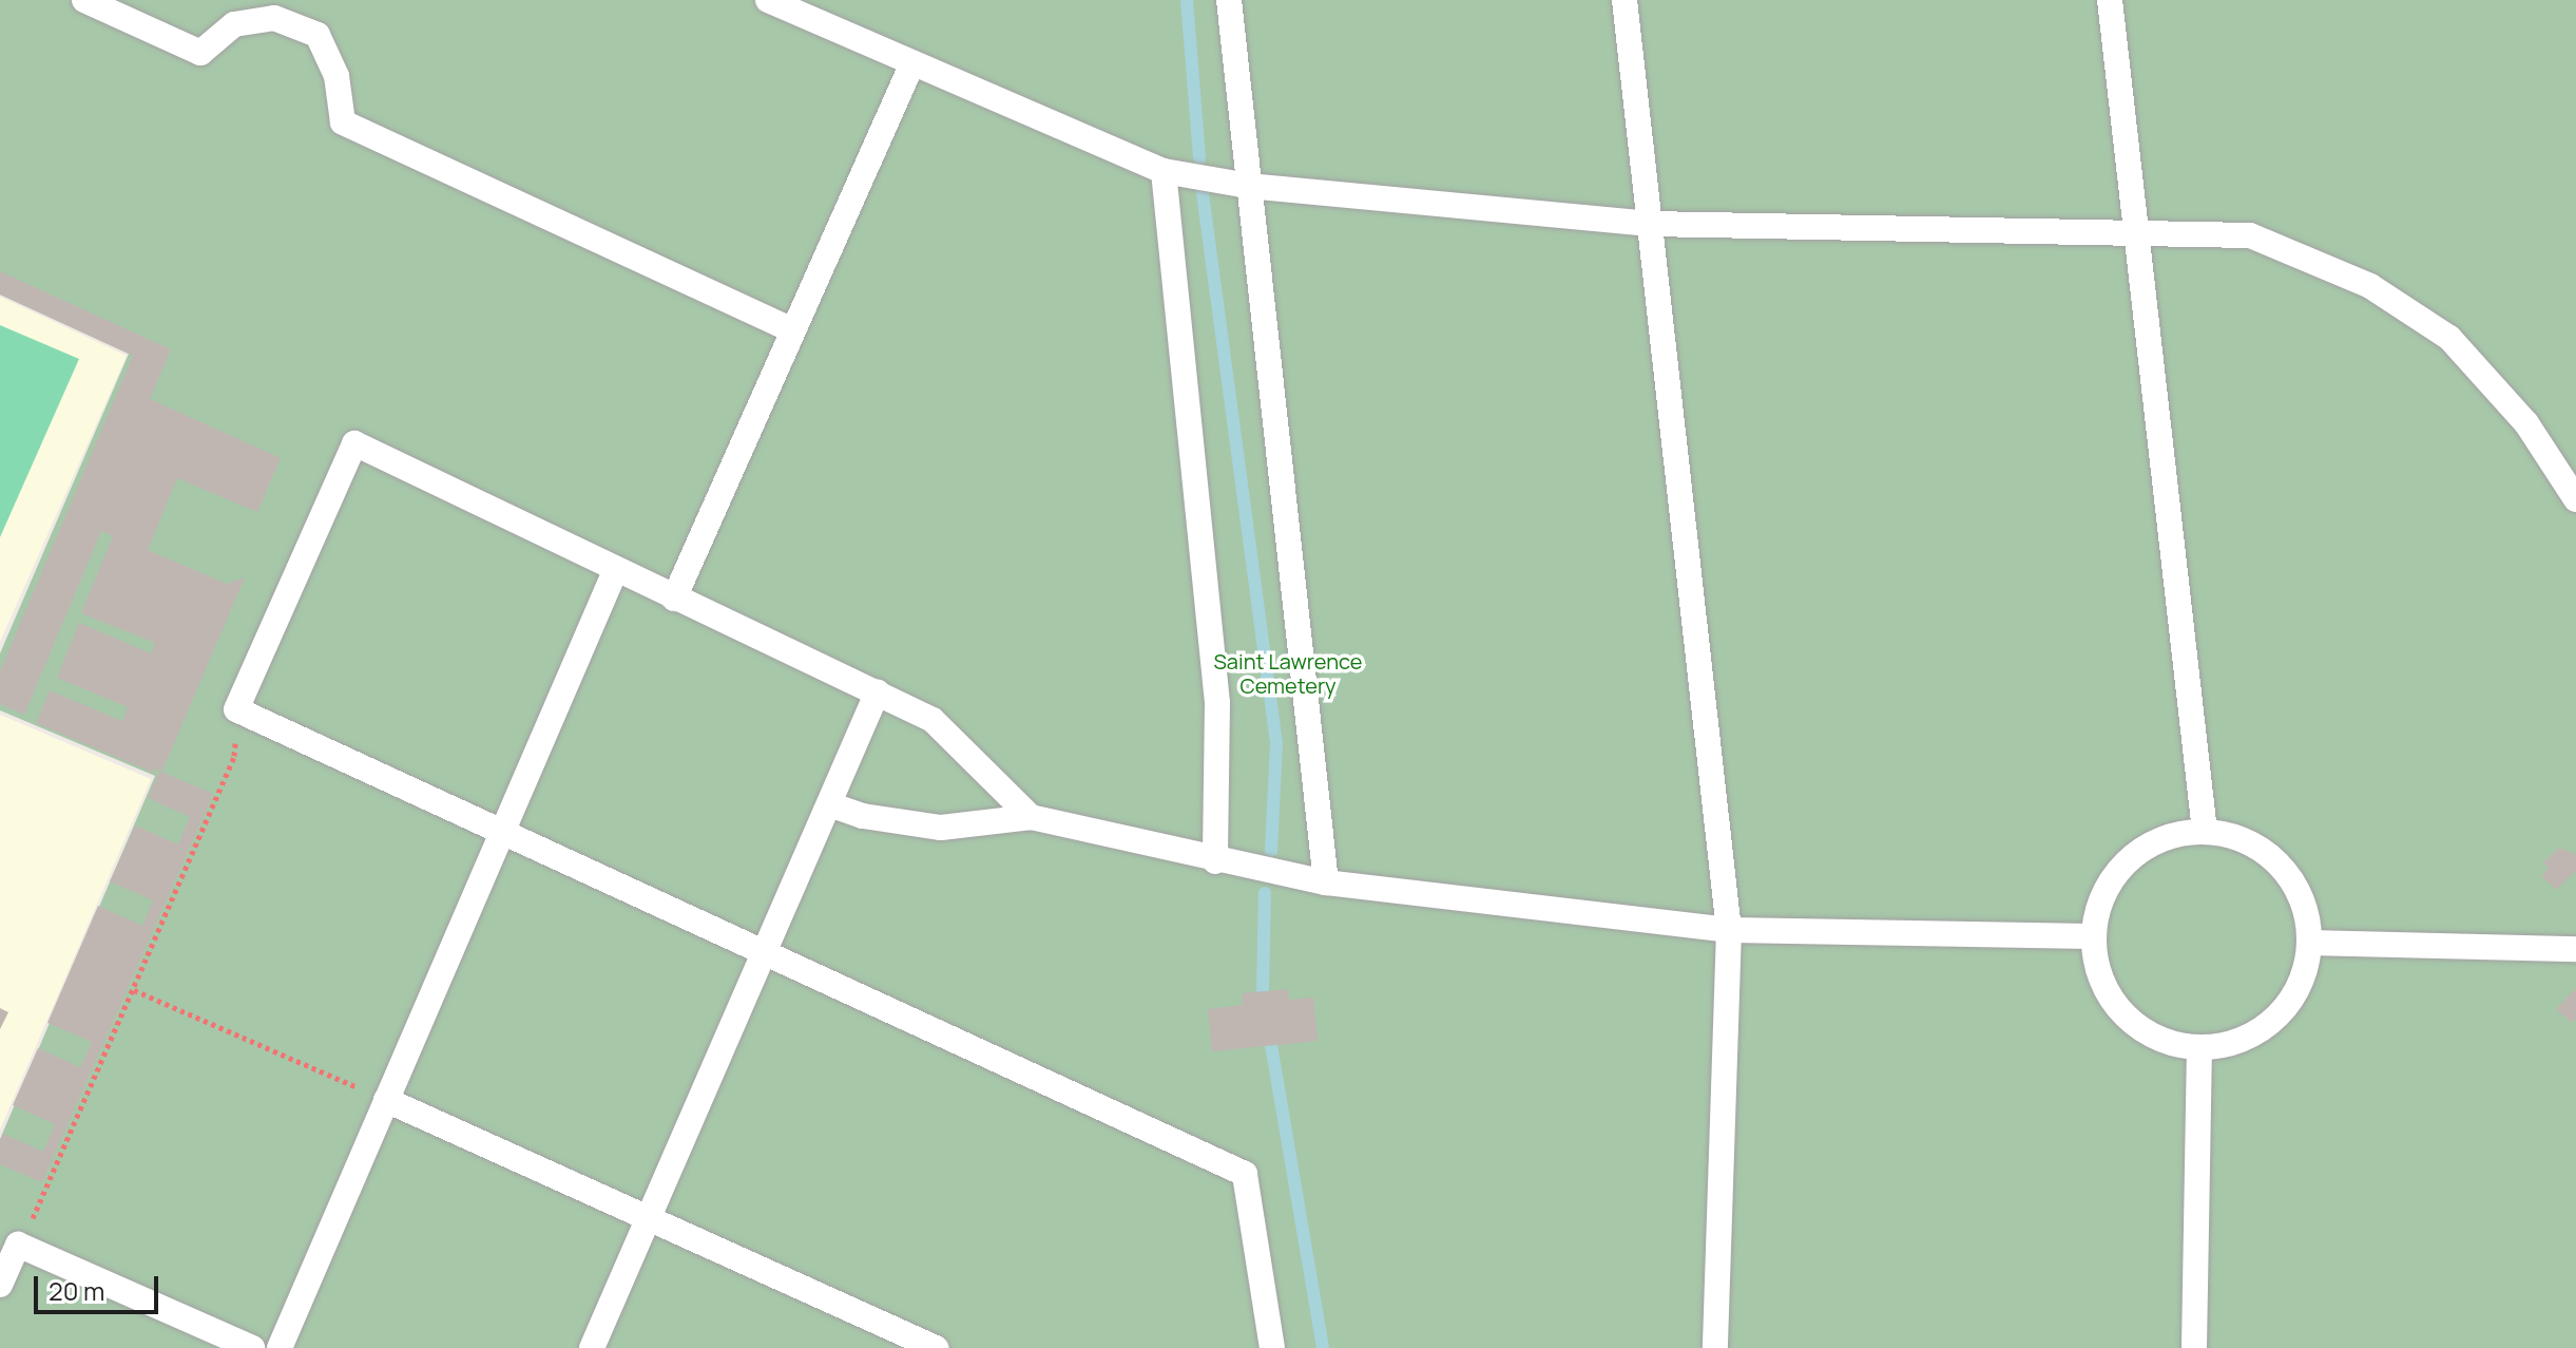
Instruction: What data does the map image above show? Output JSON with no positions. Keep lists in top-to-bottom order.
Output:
{
  "parks": ["Saint Lawrence Cemetery"],
  "scale_bar": "20 m"
}
